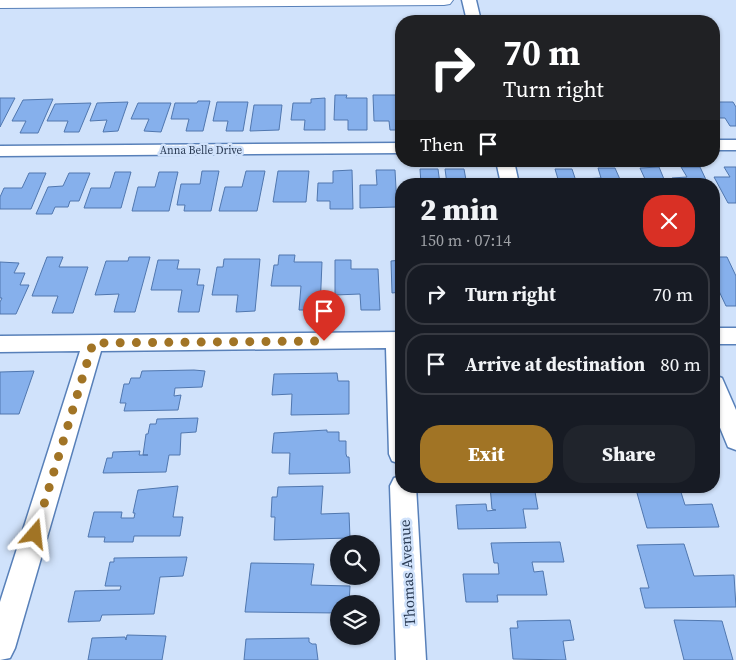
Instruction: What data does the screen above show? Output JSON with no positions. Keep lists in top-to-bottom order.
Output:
{
  "streets": {
    "street": ["Anna Belle Drive", "Thomas Avenue"]
  },
  "page": {
    "turn": ["70 m", "Turn right"],
    "then": "Then",
    "heading": ["2 min", "150 m · 07:14"],
    "list": [
      {
        "name": "Turn right",
        "value": "70 m"
      },
      {
        "name": "Arrive at destination",
        "value": "80 m"
      }
    ],
    "buttons": ["Exit", "Share"]
  }
}
